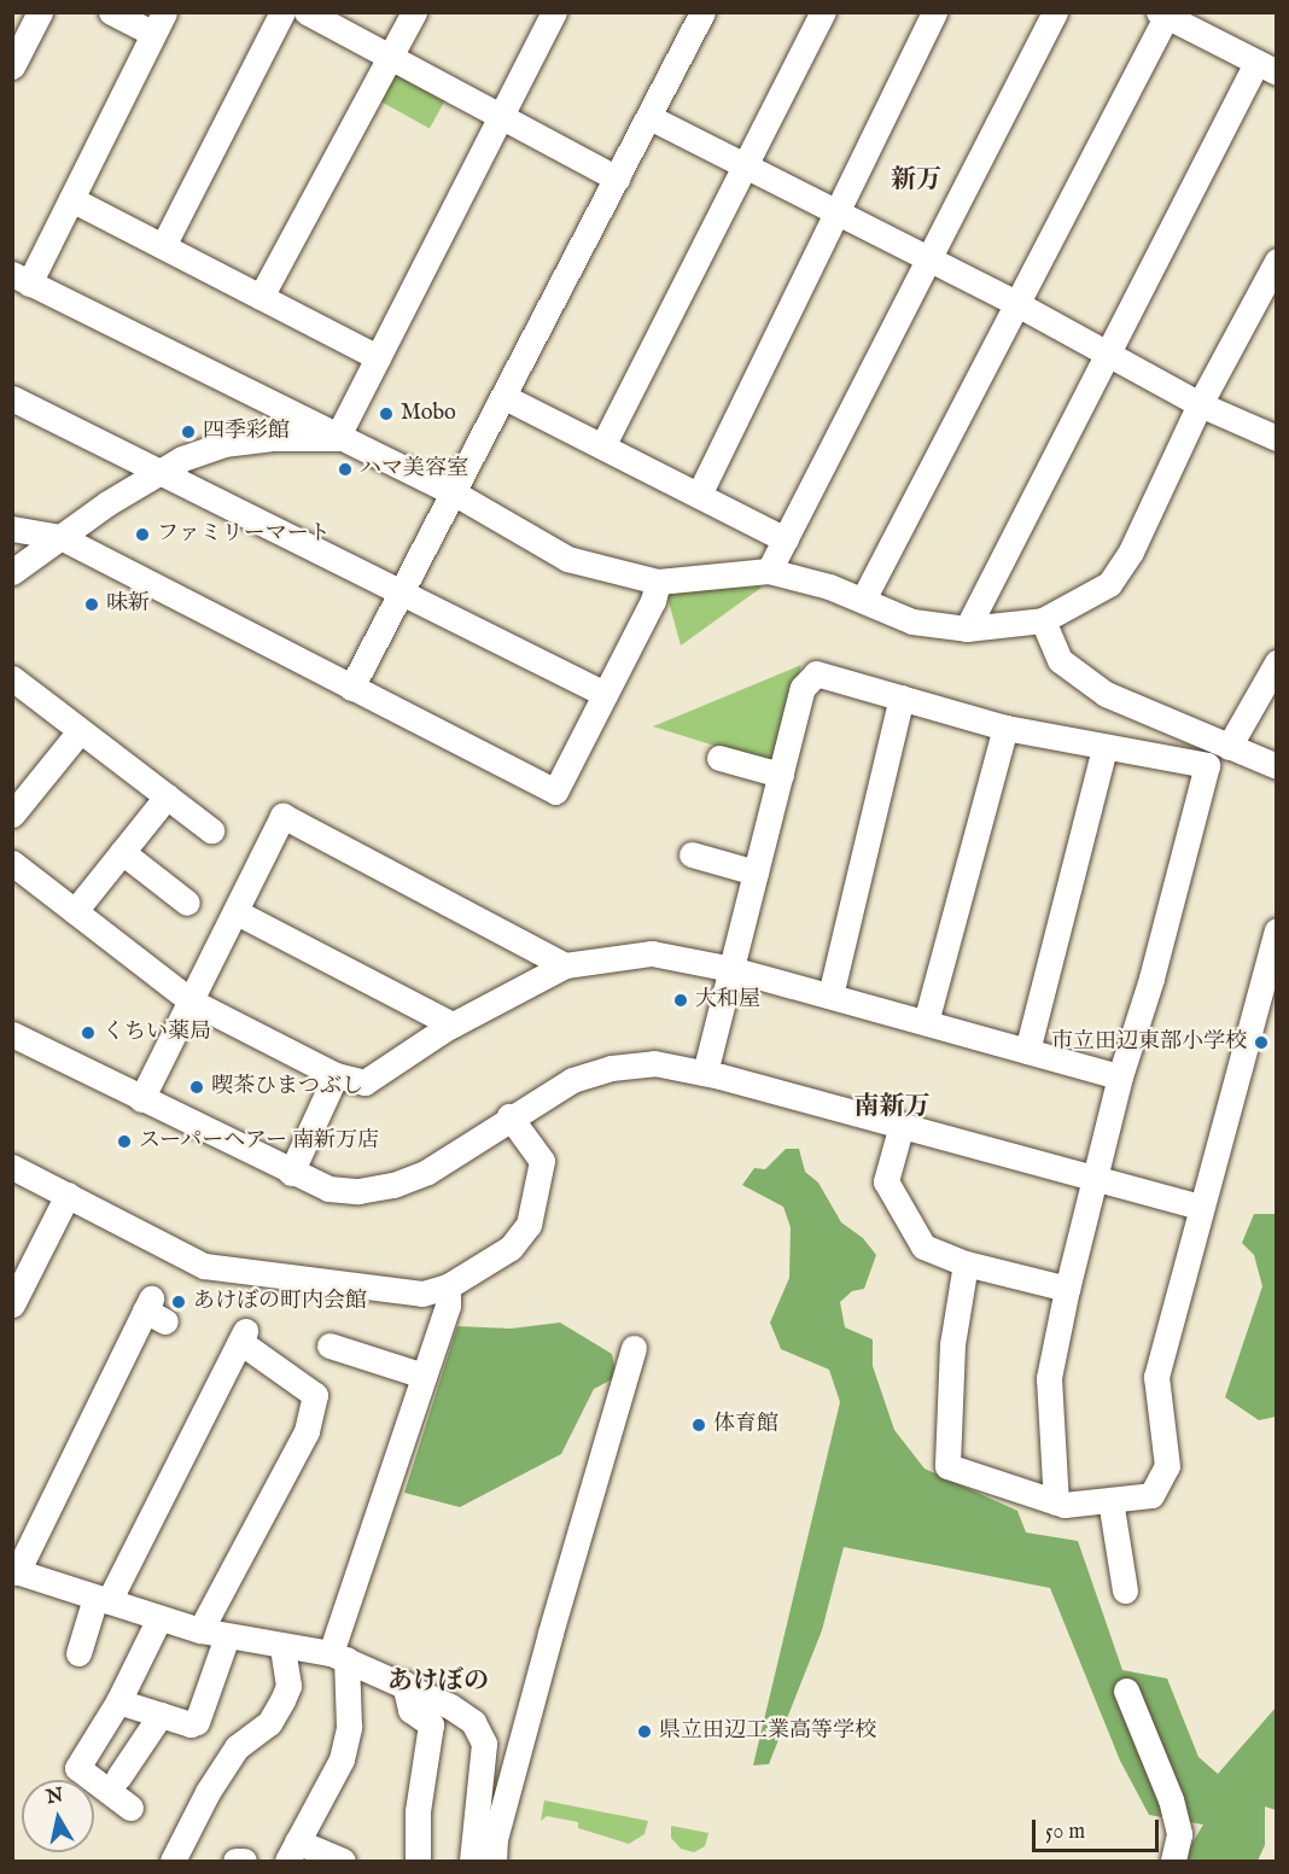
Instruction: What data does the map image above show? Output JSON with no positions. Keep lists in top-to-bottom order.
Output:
{
  "districts": ["新万", "南新万", "あけぼの"],
  "places": [
    "Mobo",
    "四季彩館",
    "ハマ美容室",
    "ファミリーマート",
    "味新",
    "大和屋",
    "くちい薬局",
    "市立田辺東部小学校",
    "喫茶ひまつぶし",
    "スーパーヘアー 南新万店",
    "あけぼの町内会館",
    "体育館",
    "県立田辺工業高等学校"
  ],
  "scale_bar": "50 m",
  "north": "top"
}
